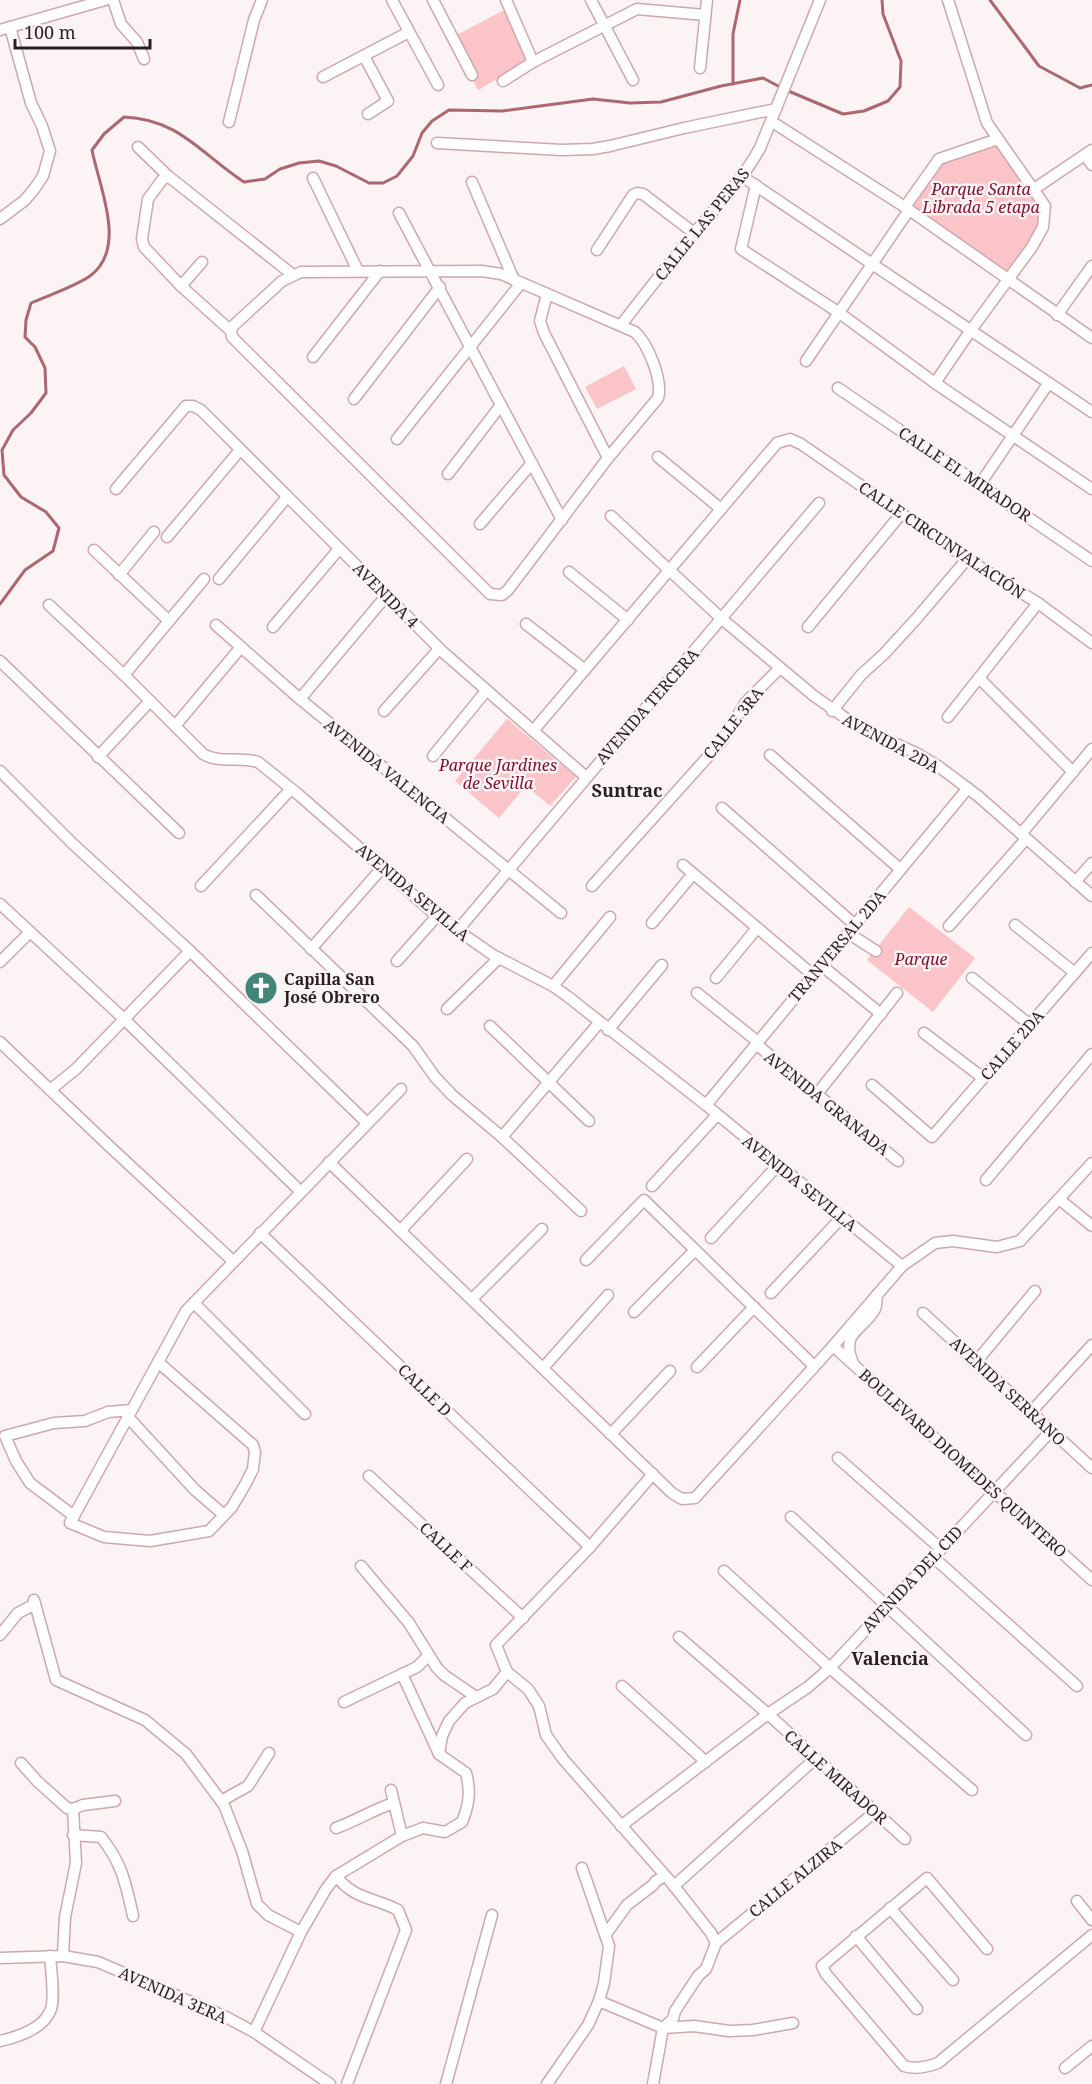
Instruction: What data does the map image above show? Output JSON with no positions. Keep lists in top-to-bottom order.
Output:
{
  "streets": {
    "street": [
      "CALLE LAS PERAS",
      "CALLE EL MIRADOR",
      "CALLE CIRCUNVALACIÓN",
      "AVENIDA 4",
      "AVENIDA TERCERA",
      "CALLE 3RA",
      "AVENIDA 2DA",
      "AVENIDA VALENCIA",
      "AVENIDA SEVILLA",
      "TRANVERSAL 2DA",
      "CALLE 2DA",
      "AVENIDA GRANADA",
      "CALLE D",
      "AVENIDA SERRANO",
      "BOULEVARD DIOMEDES QUINTERO",
      "CALLE F",
      "AVENIDA DEL CID",
      "CALLE MIRADOR",
      "CALLE ALZIRA",
      "AVENIDA 3ERA"
    ]
  },
  "crossings": [
    ["AVENIDA 4", "AVENIDA TERCERA"],
    ["AVENIDA TERCERA", "AVENIDA 2DA"],
    ["AVENIDA TERCERA", "AVENIDA VALENCIA"],
    ["AVENIDA TERCERA", "AVENIDA SEVILLA"],
    ["CALLE 3RA", "AVENIDA 2DA"],
    ["AVENIDA 2DA", "TRANVERSAL 2DA"],
    ["AVENIDA SEVILLA", "TRANVERSAL 2DA"],
    ["TRANVERSAL 2DA", "AVENIDA GRANADA"],
    ["AVENIDA SERRANO", "AVENIDA DEL CID"],
    ["BOULEVARD DIOMEDES QUINTERO", "AVENIDA DEL CID"],
    ["AVENIDA DEL CID", "CALLE MIRADOR"],
    ["CALLE MIRADOR", "CALLE ALZIRA"]
  ],
  "districts": ["Suntrac", "Valencia"],
  "parks": ["Parque Santa Librada 5 etapa", "Parque Jardines de Sevilla", "Parque"],
  "places": {
    "church": ["Capilla San José Obrero"]
  },
  "scale_bar": "100 m"
}
